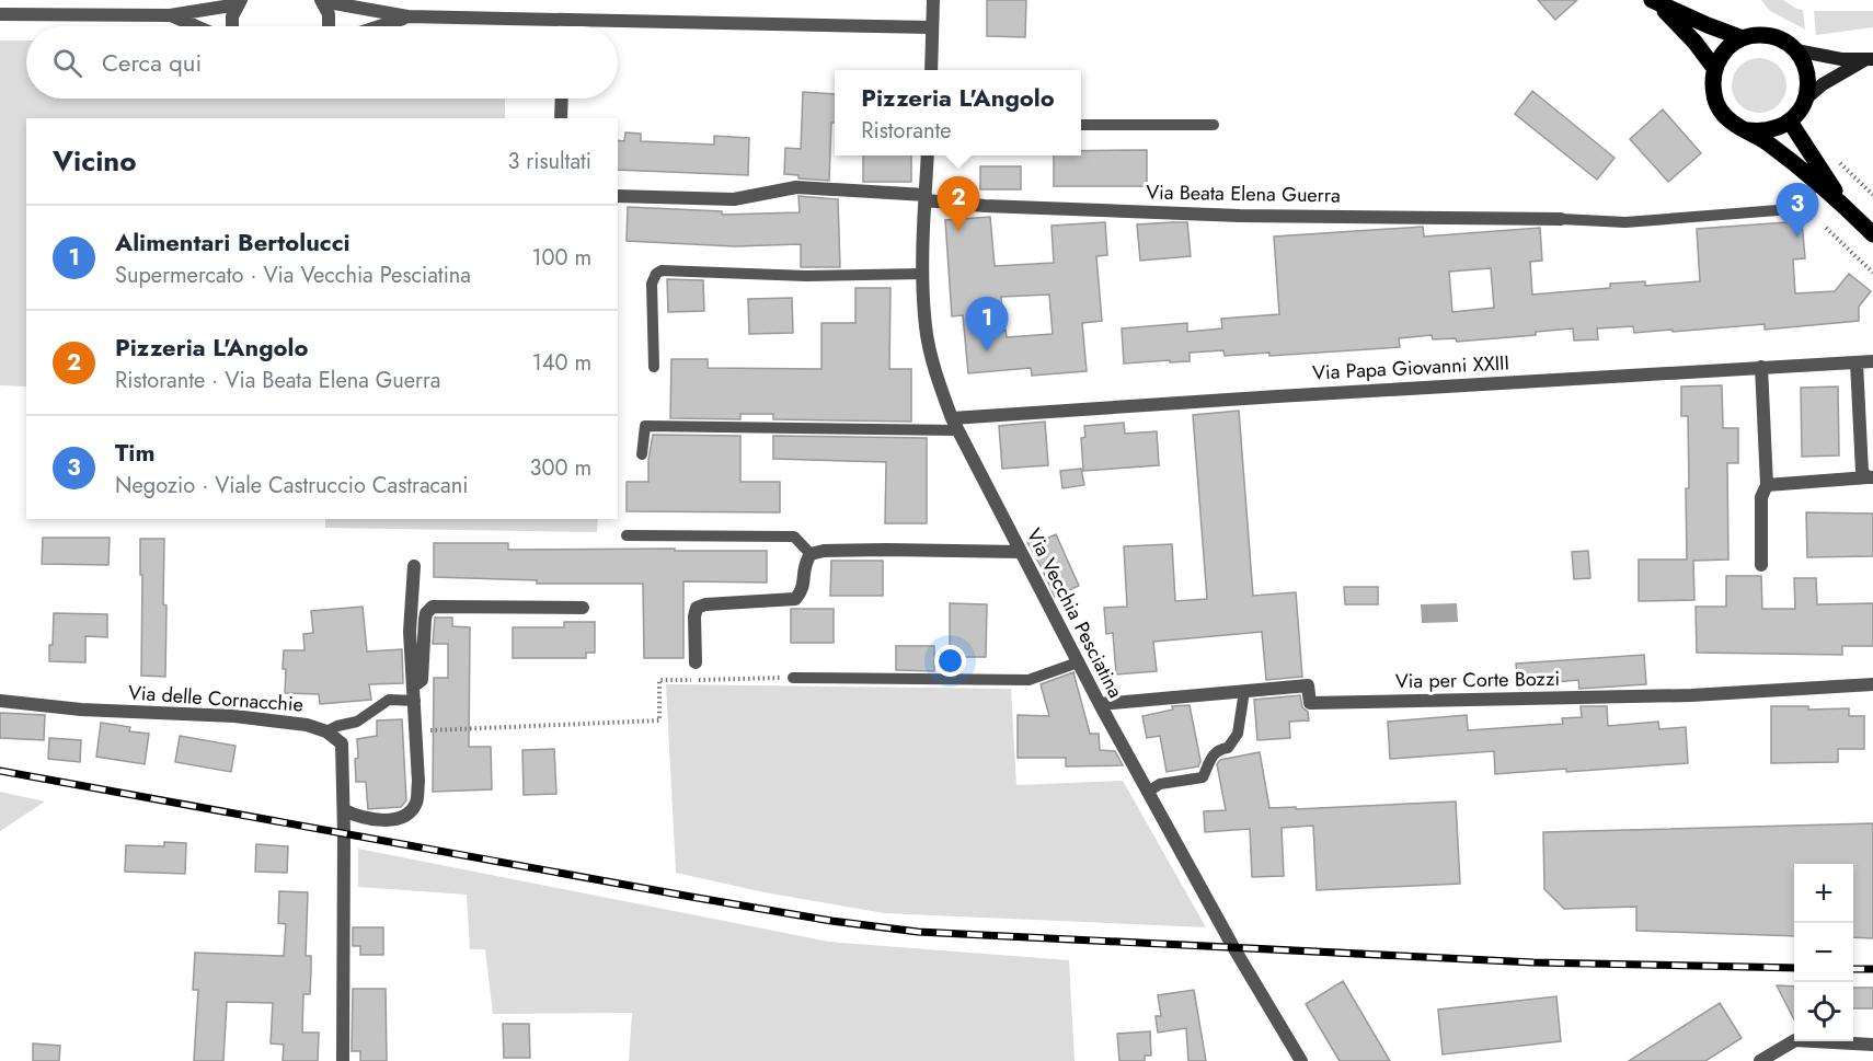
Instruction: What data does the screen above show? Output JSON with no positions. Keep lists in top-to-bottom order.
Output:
{
  "streets": {
    "street": [
      "Via Beata Elena Guerra",
      "Via Papa Giovanni XXIII",
      "Via Vecchia Pesciatina",
      "Via per Corte Bozzi",
      "Via delle Cornacchie"
    ]
  },
  "crossings": [
    ["Via Beata Elena Guerra", "Via Vecchia Pesciatina"],
    ["Via Papa Giovanni XXIII", "Via Vecchia Pesciatina"],
    ["Via Vecchia Pesciatina", "Via per Corte Bozzi"]
  ],
  "page": {
    "search": "Cerca qui",
    "popup": ["Pizzeria L'Angolo", "Ristorante"],
    "heading": ["Vicino", "3 risultati"],
    "pins": ["2", "3", "1"],
    "list": [
      {
        "mark": "1",
        "name": "Alimentari Bertolucci",
        "note": "Supermercato · Via Vecchia Pesciatina",
        "value": "100 m"
      },
      {
        "mark": "2",
        "name": "Pizzeria L'Angolo",
        "note": "Ristorante · Via Beata Elena Guerra",
        "value": "140 m"
      },
      {
        "mark": "3",
        "name": "Tim",
        "note": "Negozio · Viale Castruccio Castracani",
        "value": "300 m"
      }
    ],
    "map_buttons": ["+", "−"]
  }
}
